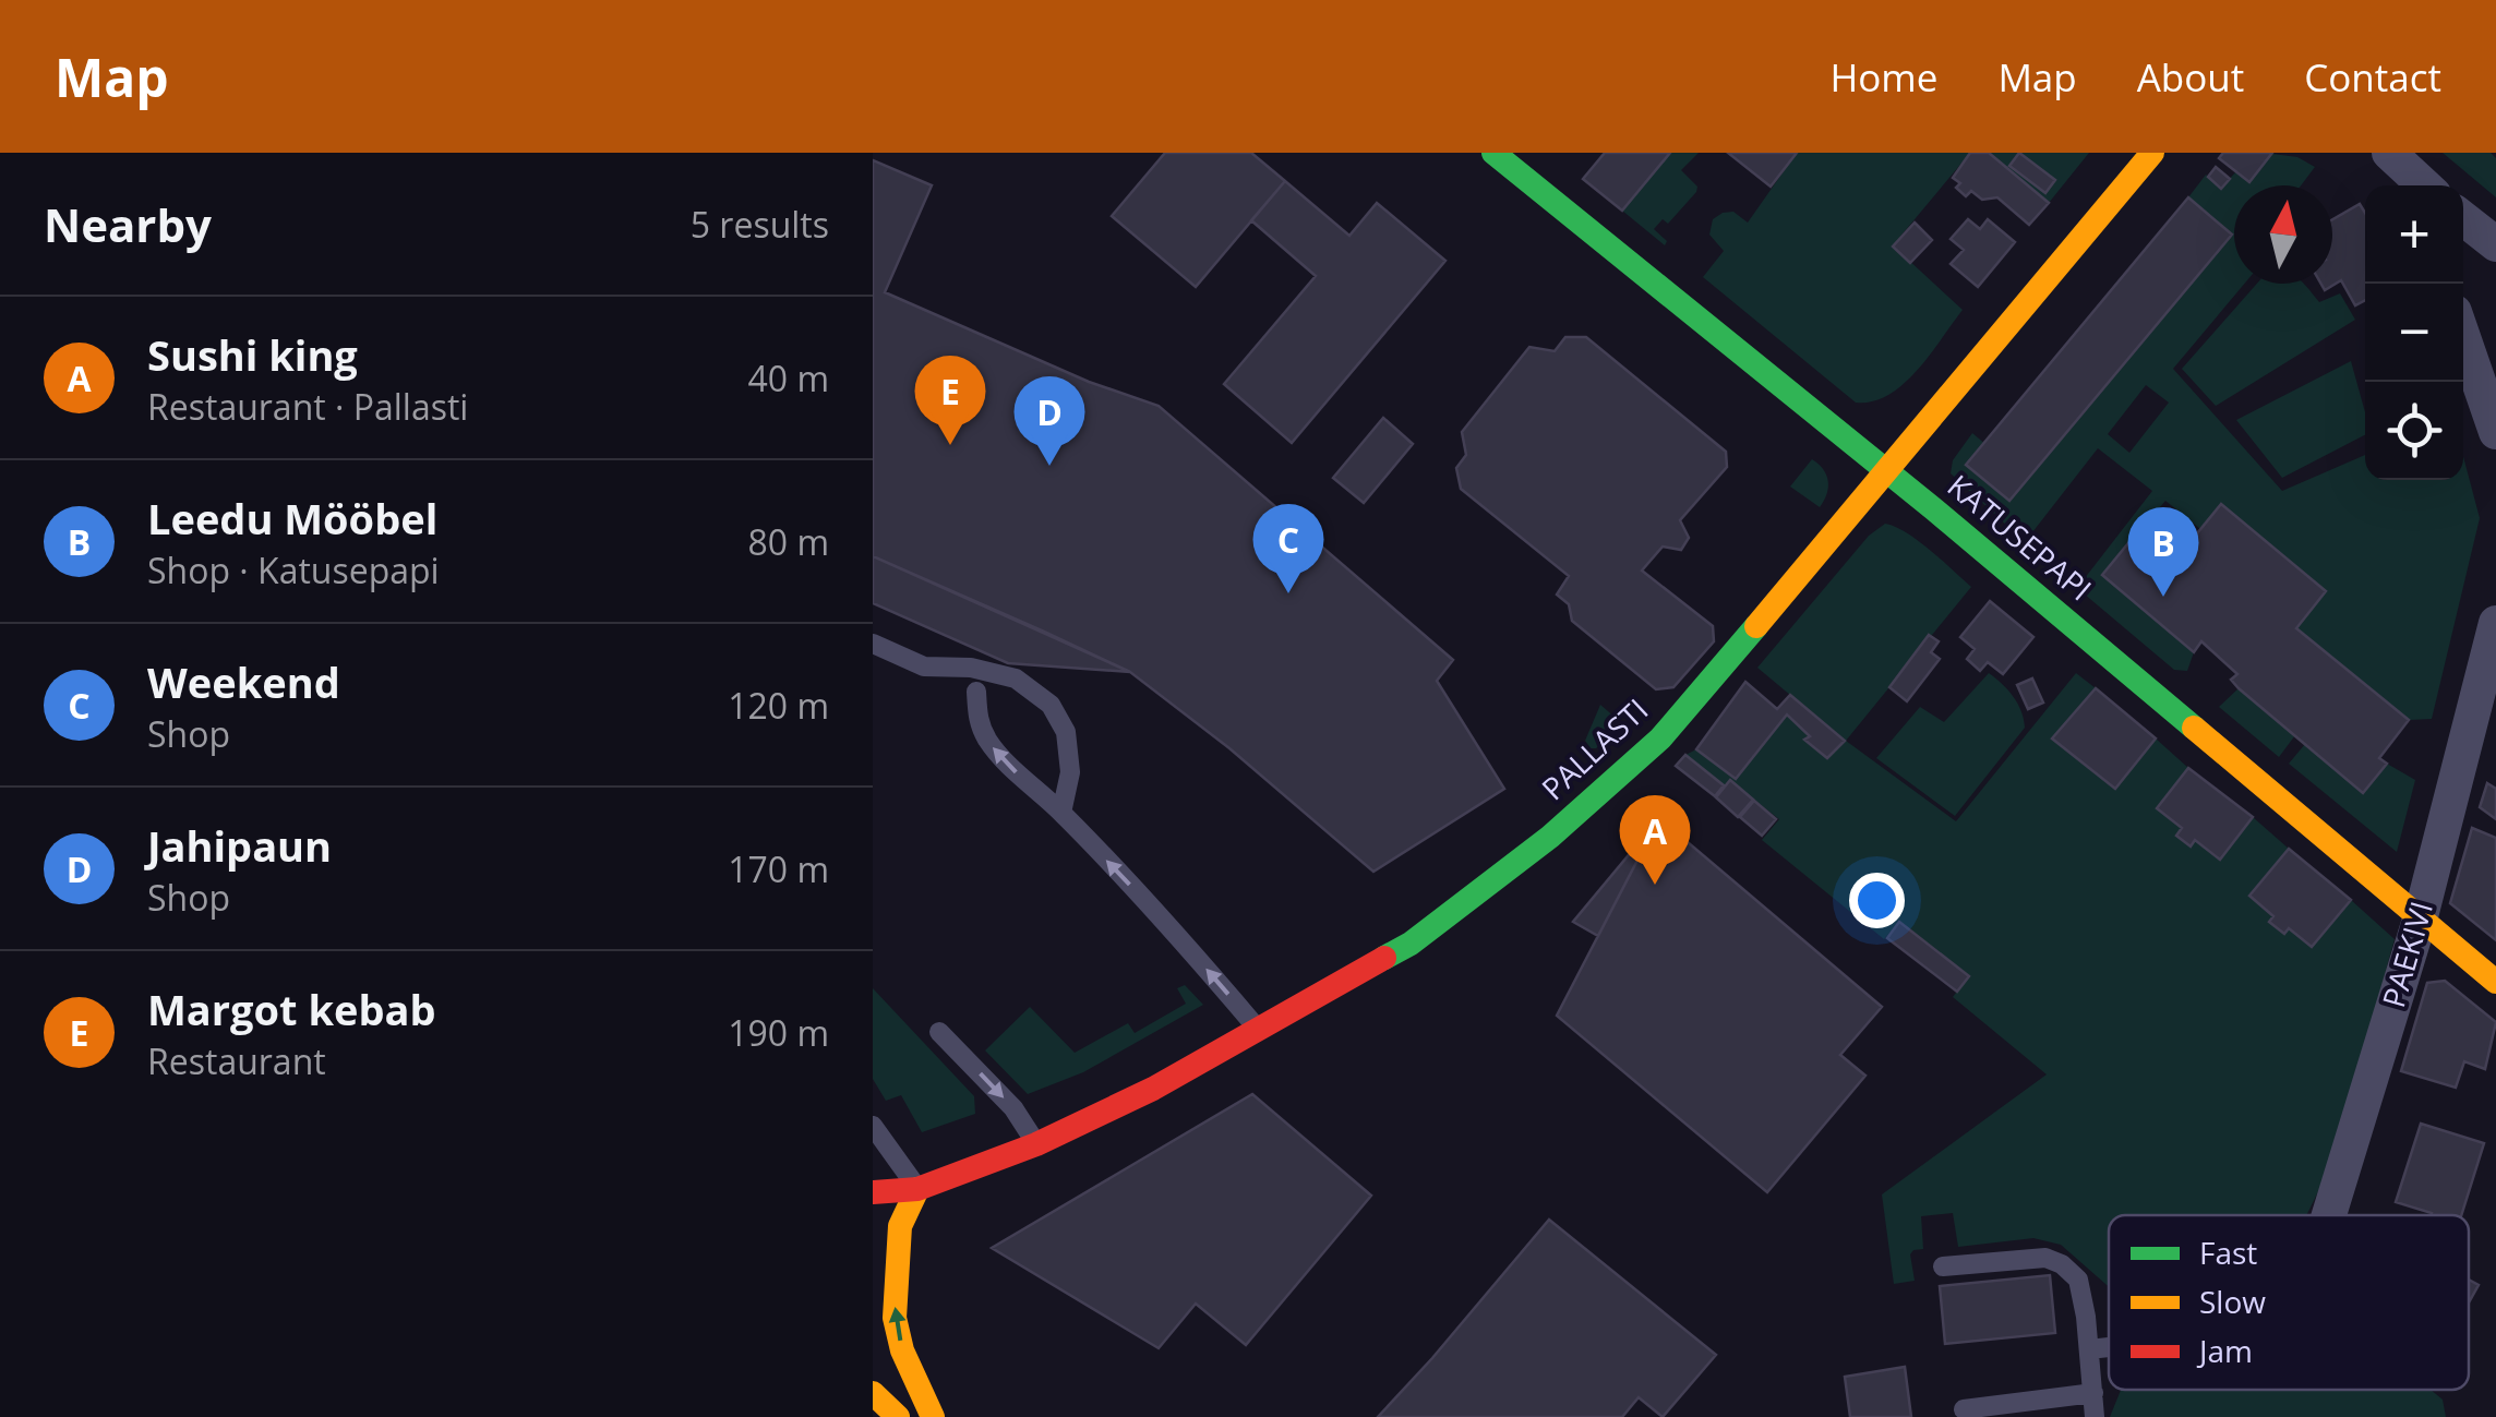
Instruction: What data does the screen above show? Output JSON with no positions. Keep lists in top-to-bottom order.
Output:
{
  "streets": {
    "street": ["KATUSEPAPI", "PALLASTI", "PAEKIVI"]
  },
  "crossings": [
    ["KATUSEPAPI", "PALLASTI"],
    ["KATUSEPAPI", "PAEKIVI"]
  ],
  "legend": ["Fast", "Slow", "Jam"],
  "north": "top",
  "page": {
    "header": "Map",
    "nav": [
      "Home",
      "Map",
      "About",
      "Contact"
    ],
    "heading": ["Nearby", "5 results"],
    "map_buttons": ["+", "−"],
    "list": [
      {
        "mark": "A",
        "name": "Sushi king",
        "note": "Restaurant · Pallasti",
        "value": "40 m"
      },
      {
        "mark": "B",
        "name": "Leedu Mööbel",
        "note": "Shop · Katusepapi",
        "value": "80 m"
      },
      {
        "mark": "C",
        "name": "Weekend",
        "note": "Shop",
        "value": "120 m"
      },
      {
        "mark": "D",
        "name": "Jahipaun",
        "note": "Shop",
        "value": "170 m"
      },
      {
        "mark": "E",
        "name": "Margot kebab",
        "note": "Restaurant",
        "value": "190 m"
      }
    ],
    "pins": [
      "E",
      "D",
      "C",
      "B",
      "A"
    ]
  }
}
